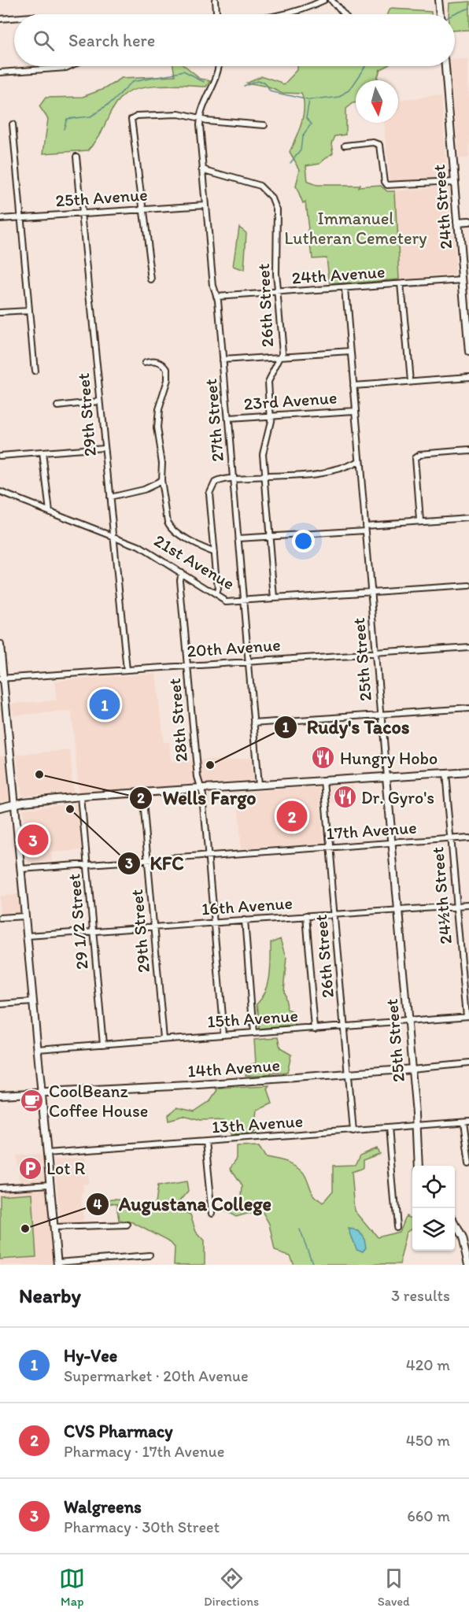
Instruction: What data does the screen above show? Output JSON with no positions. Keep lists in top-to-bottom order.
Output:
{
  "streets": {
    "street": [
      "25th Avenue",
      "24th Street",
      "24th Avenue",
      "26th Street",
      "23rd Avenue",
      "29th Street",
      "27th Street",
      "21st Avenue",
      "20th Avenue",
      "25th Street",
      "28th Street",
      "17th Avenue",
      "24½th Street",
      "16th Avenue",
      "29 1/2 Street",
      "15th Avenue",
      "14th Avenue",
      "13th Avenue"
    ]
  },
  "crossings": [
    ["25th Avenue", "29th Street"],
    ["25th Avenue", "27th Street"],
    ["24th Street", "24th Avenue"],
    ["24th Avenue", "26th Street"],
    ["24th Avenue", "27th Street"],
    ["24th Avenue", "25th Street"],
    ["26th Street", "23rd Avenue"],
    ["26th Street", "27th Street"],
    ["26th Street", "21st Avenue"],
    ["26th Street", "17th Avenue"],
    ["26th Street", "16th Avenue"],
    ["26th Street", "15th Avenue"],
    ["26th Street", "14th Avenue"],
    ["26th Street", "13th Avenue"],
    ["23rd Avenue", "27th Street"],
    ["23rd Avenue", "25th Street"],
    ["29th Street", "21st Avenue"],
    ["29th Street", "20th Avenue"],
    ["29th Street", "17th Avenue"],
    ["29th Street", "16th Avenue"],
    ["29th Street", "15th Avenue"],
    ["27th Street", "21st Avenue"],
    ["27th Street", "20th Avenue"],
    ["21st Avenue", "25th Street"],
    ["21st Avenue", "28th Street"],
    ["20th Avenue", "25th Street"],
    ["20th Avenue", "28th Street"],
    ["25th Street", "17th Avenue"],
    ["25th Street", "16th Avenue"],
    ["25th Street", "15th Avenue"],
    ["25th Street", "14th Avenue"],
    ["25th Street", "13th Avenue"],
    ["28th Street", "17th Avenue"],
    ["28th Street", "16th Avenue"],
    ["28th Street", "15th Avenue"],
    ["17th Avenue", "24½th Street"],
    ["17th Avenue", "29 1/2 Street"],
    ["24½th Street", "16th Avenue"],
    ["24½th Street", "15th Avenue"],
    ["16th Avenue", "29 1/2 Street"],
    ["29 1/2 Street", "15th Avenue"]
  ],
  "parks": ["Immanuel Lutheran Cemetery"],
  "places": {
    "restaurant": ["Hungry Hobo", "Dr. Gyro's"],
    "other": [
      "Rudy's Tacos",
      "Wells Fargo",
      "KFC",
      "Augustana College"
    ],
    "cafe": ["CoolBeanz Coffee House"],
    "parking": ["Lot R"]
  },
  "north": "bottom",
  "page": {
    "search": "Search here",
    "pins": ["1", "2", "3"],
    "heading": ["Nearby", "3 results"],
    "list": [
      {
        "mark": "1",
        "name": "Hy-Vee",
        "note": "Supermarket · 20th Avenue",
        "value": "420 m"
      },
      {
        "mark": "2",
        "name": "CVS Pharmacy",
        "note": "Pharmacy · 17th Avenue",
        "value": "450 m"
      },
      {
        "mark": "3",
        "name": "Walgreens",
        "note": "Pharmacy · 30th Street",
        "value": "660 m"
      }
    ],
    "nav": ["Map", "Directions", "Saved"]
  }
}
